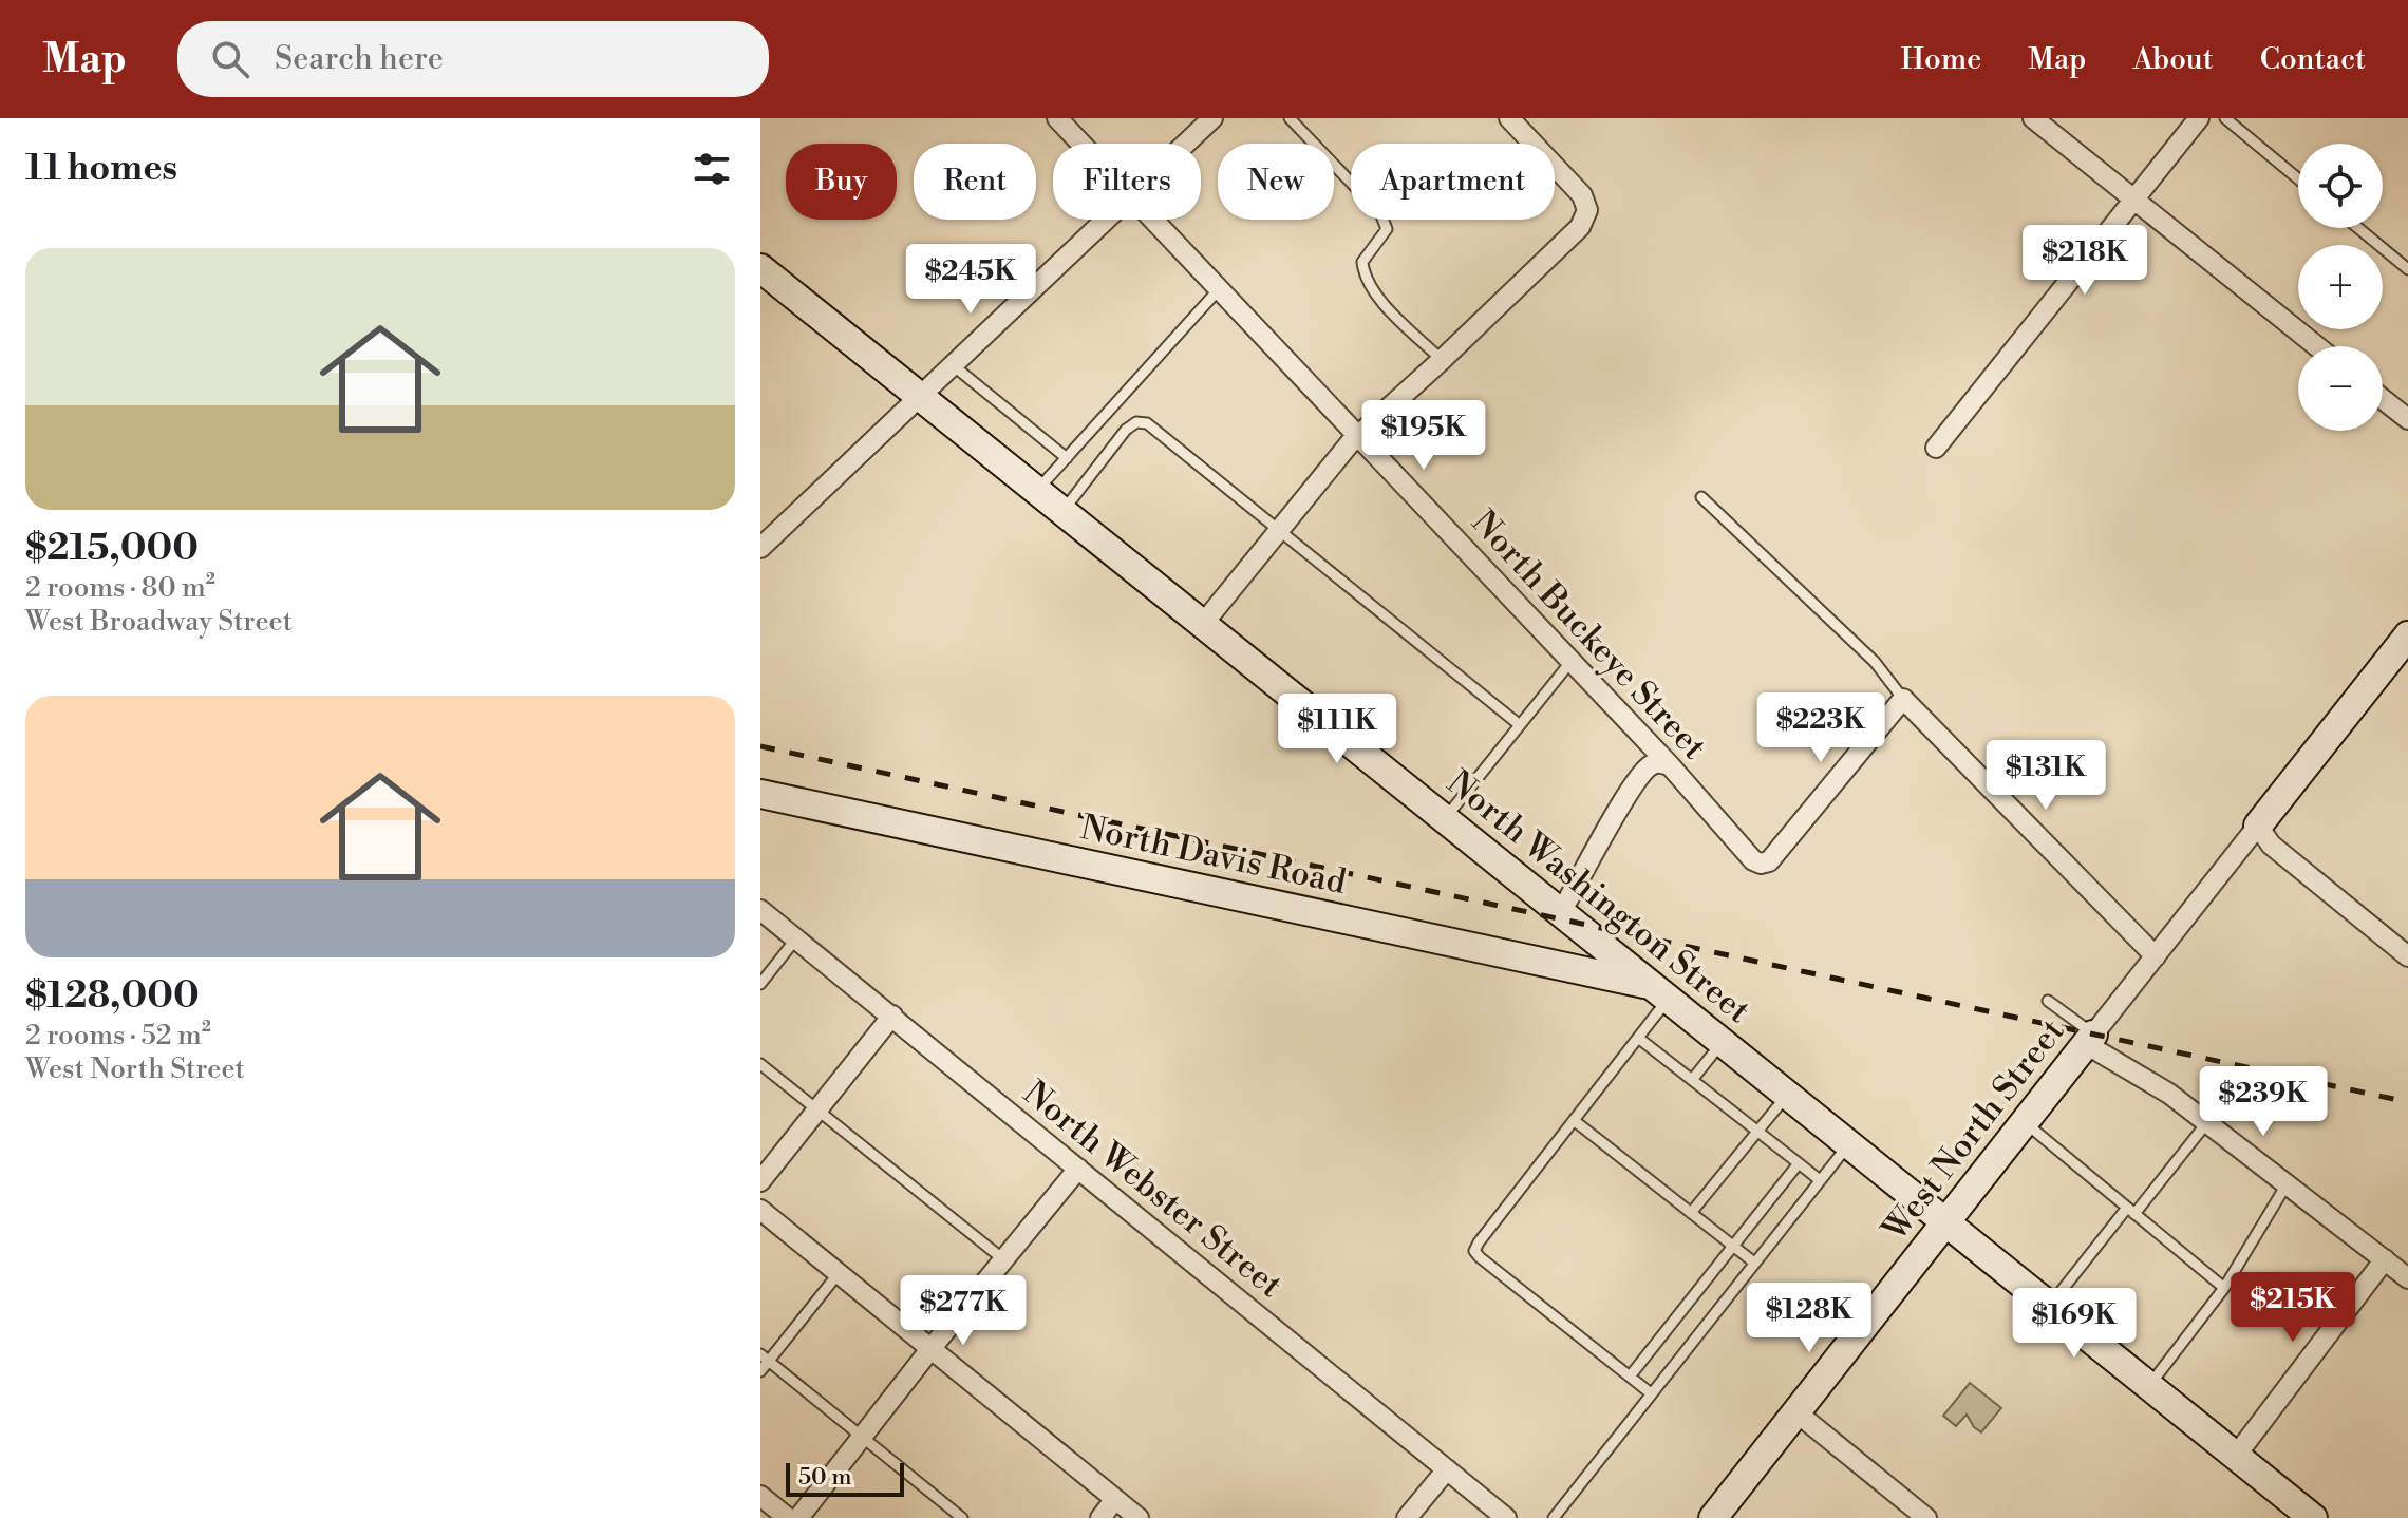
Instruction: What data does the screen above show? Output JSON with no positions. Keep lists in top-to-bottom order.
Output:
{
  "streets": {
    "main road": ["North Davis Road", "North Washington Street", "West North Street"],
    "street": ["North Buckeye Street", "North Webster Street"]
  },
  "crossings": [
    ["North Davis Road", "North Washington Street"],
    ["North Washington Street", "West North Street"]
  ],
  "scale_bar": "50 m",
  "page": {
    "header": "Map",
    "search": "Search here",
    "nav": [
      "Home",
      "Map",
      "About",
      "Contact"
    ],
    "heading": "11 homes",
    "map_buttons": ["+", "−"],
    "chip": [
      "Buy",
      "Rent",
      "Filters",
      "New",
      "Apartment"
    ],
    "list": [
      {
        "name": "$215,000",
        "note": "2 rooms · 80 m² · West Broadway Street"
      },
      {
        "name": "$128,000",
        "note": "2 rooms · 52 m² · West North Street"
      }
    ],
    "price": [
      "$218K",
      "$245K",
      "$195K",
      "$223K",
      "$111K",
      "$131K",
      "$239K",
      "$215K",
      "$277K",
      "$128K",
      "$169K"
    ],
    "scale": "50 m"
  }
}
